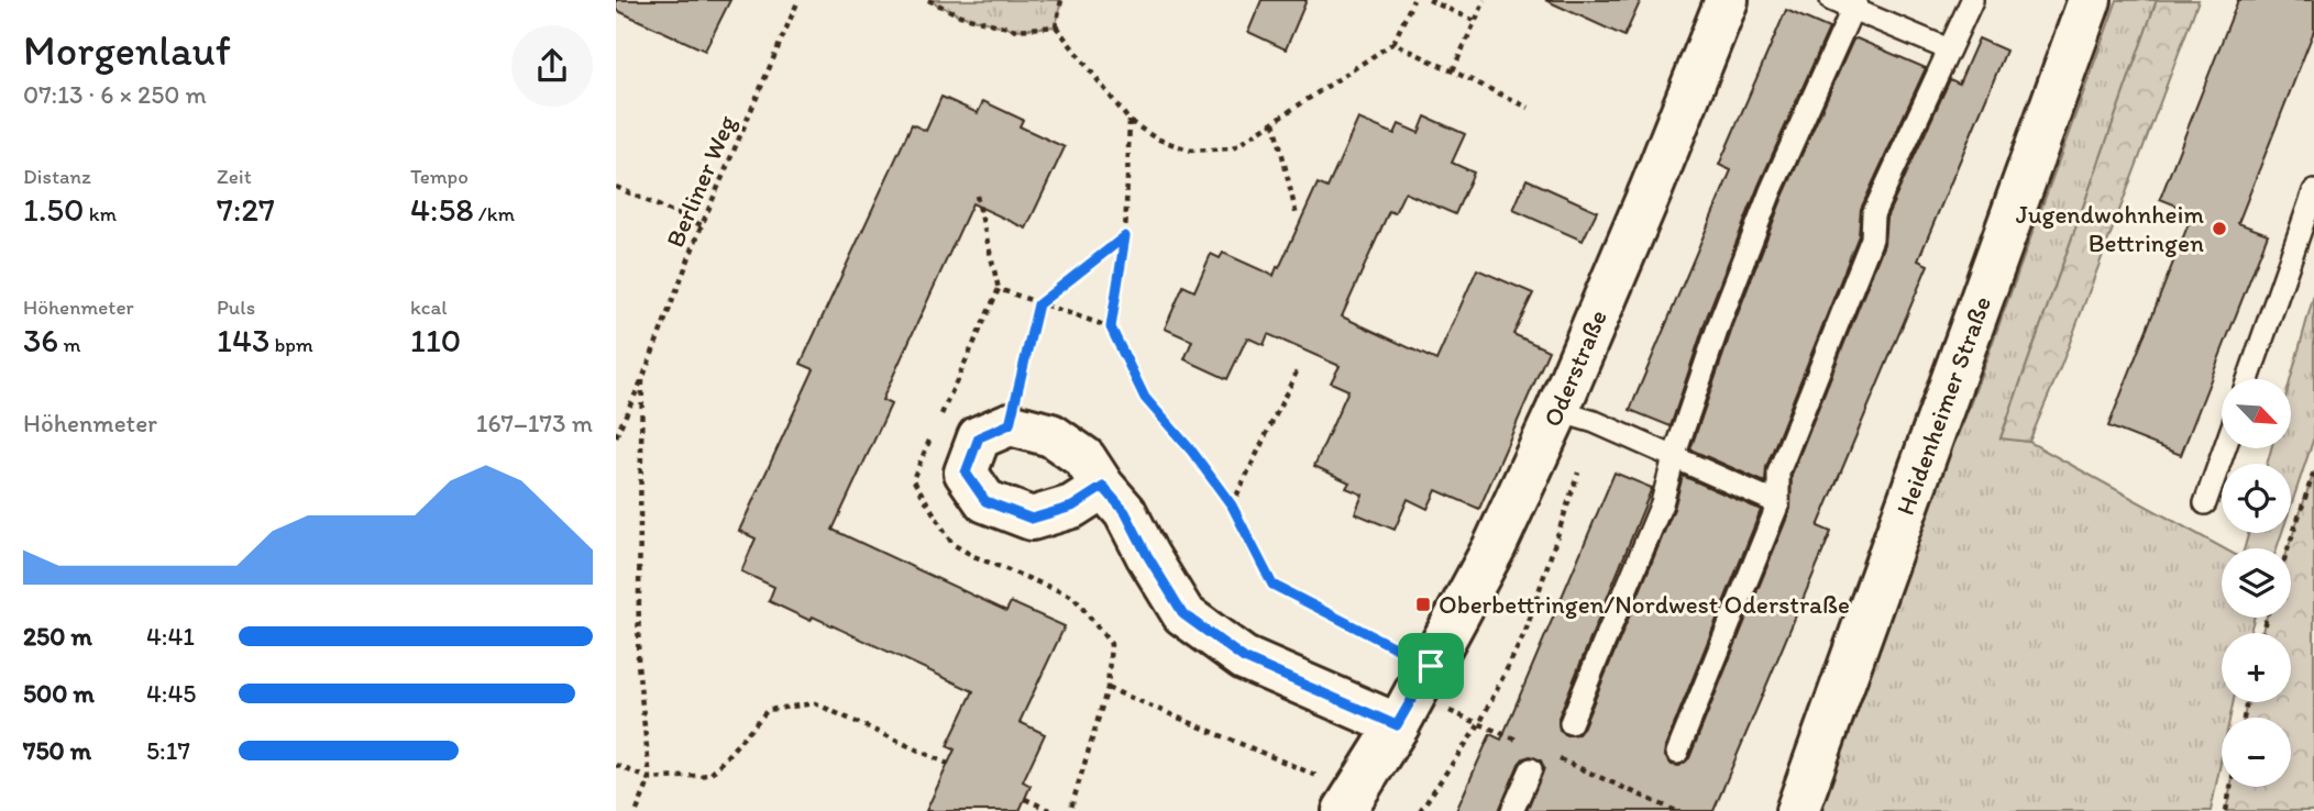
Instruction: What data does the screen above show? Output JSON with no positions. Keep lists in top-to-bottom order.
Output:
{
  "streets": {
    "street": ["Oderstraße", "Heidenheimer Straße"],
    "path": ["Berliner Weg"]
  },
  "places": {
    "other": ["Jugendwohnheim Bettringen"],
    "transit": ["Oberbettringen/Nordwest Oderstraße"]
  },
  "north": "bottom right",
  "page": {
    "heading": ["Morgenlauf", "07:13 · 6 × 250 m"],
    "stats": [
      ["Distanz", "1.50 km"],
      ["Zeit", "7:27"],
      ["Tempo", "4:58 /km"],
      ["Höhenmeter", "36 m"],
      ["Puls", "143 bpm"],
      ["kcal", "110"]
    ],
    "map_buttons": ["+", "−"],
    "chart": ["Höhenmeter", "167–173 m"],
    "list": [
      {
        "name": "250 m",
        "note": "4:41"
      },
      {
        "name": "500 m",
        "note": "4:45"
      },
      {
        "name": "750 m",
        "note": "5:17"
      }
    ]
  }
}
